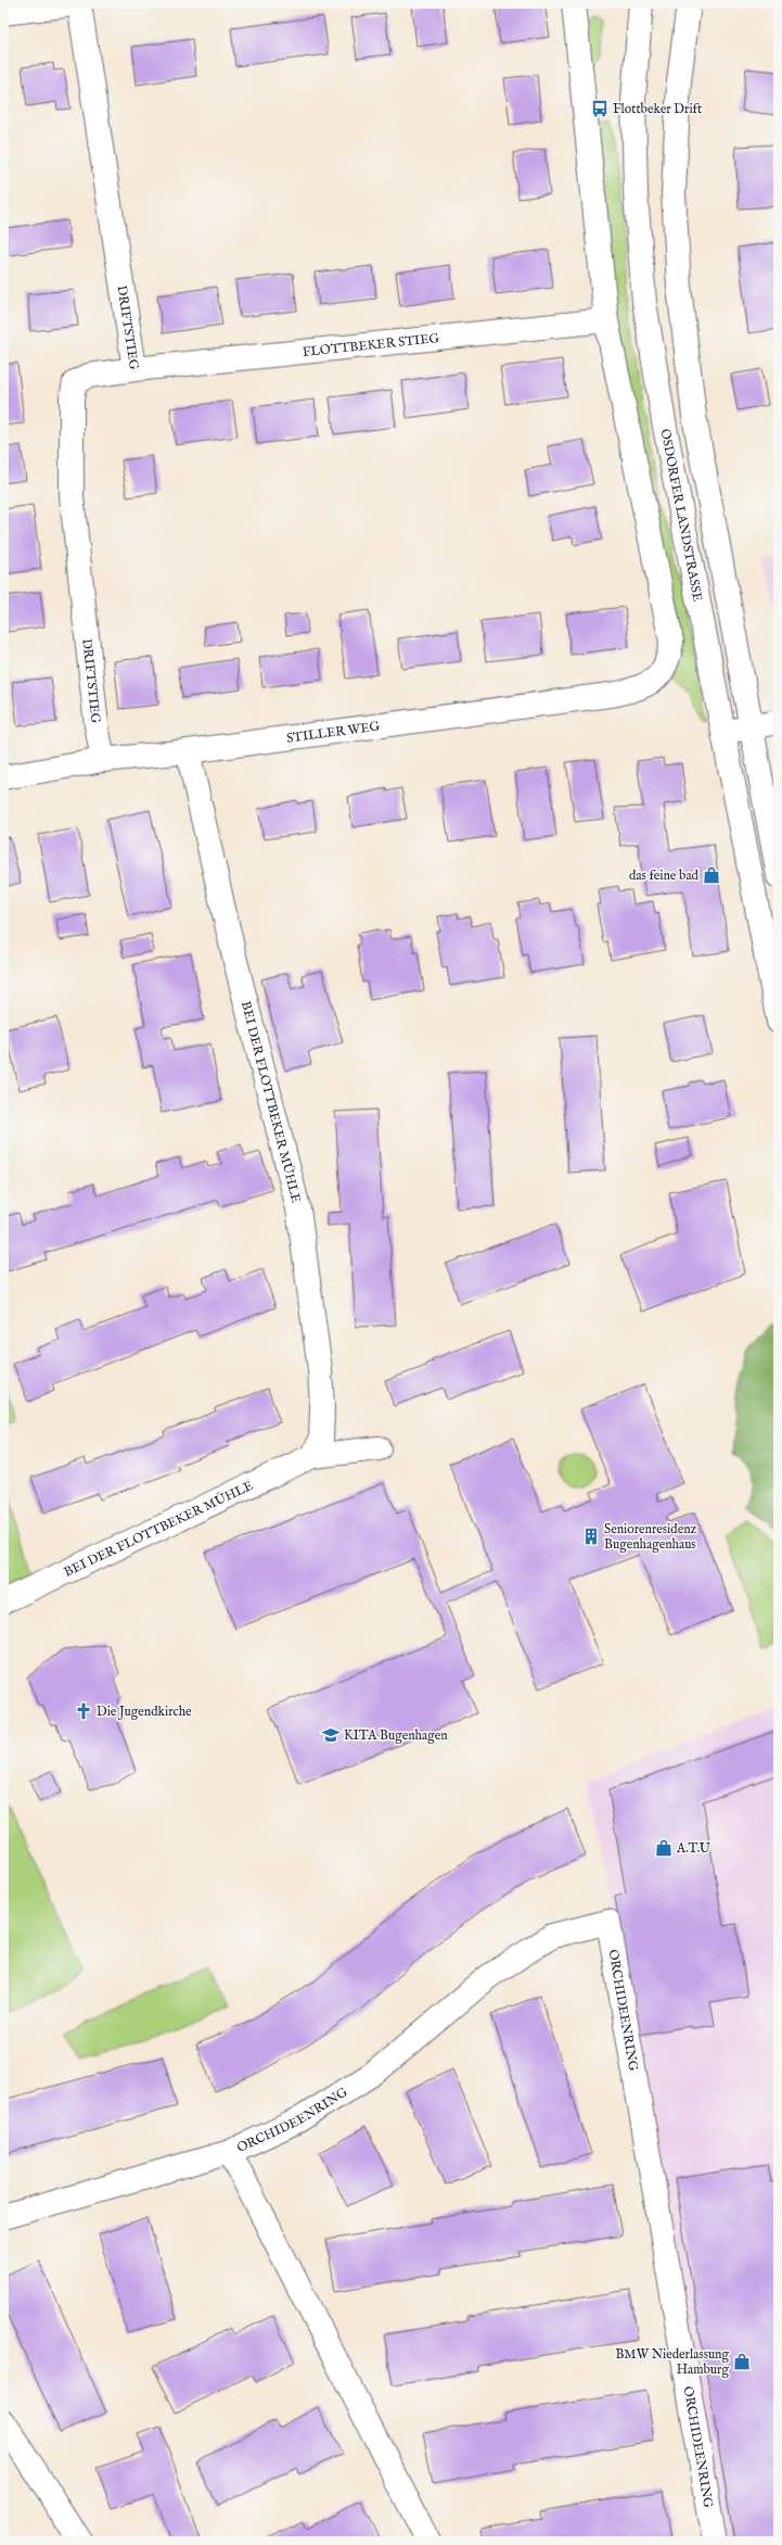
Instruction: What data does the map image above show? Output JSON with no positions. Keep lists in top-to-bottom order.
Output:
{
  "streets": {
    "street": [
      "DRIFTSTIEG",
      "FLOTTBEKER STIEG",
      "OSDORFER LANDSTRASSE",
      "STILLER WEG",
      "BEI DER FLOTTBEKER MÜHLE",
      "ORCHIDEENRING"
    ]
  },
  "crossings": [
    ["DRIFTSTIEG", "FLOTTBEKER STIEG"],
    ["DRIFTSTIEG", "STILLER WEG"],
    ["FLOTTBEKER STIEG", "STILLER WEG"],
    ["STILLER WEG", "BEI DER FLOTTBEKER MÜHLE"]
  ],
  "places": {
    "bus stop": ["Flottbeker Drift"],
    "shop": ["das feine bad", "A.T.U", "BMW Niederlassung Hamburg"],
    "building": ["Seniorenresidenz Bugenhagenhaus"],
    "church": ["Die Jugendkirche"],
    "school or university": ["KITA Bugenhagen"]
  }
}
